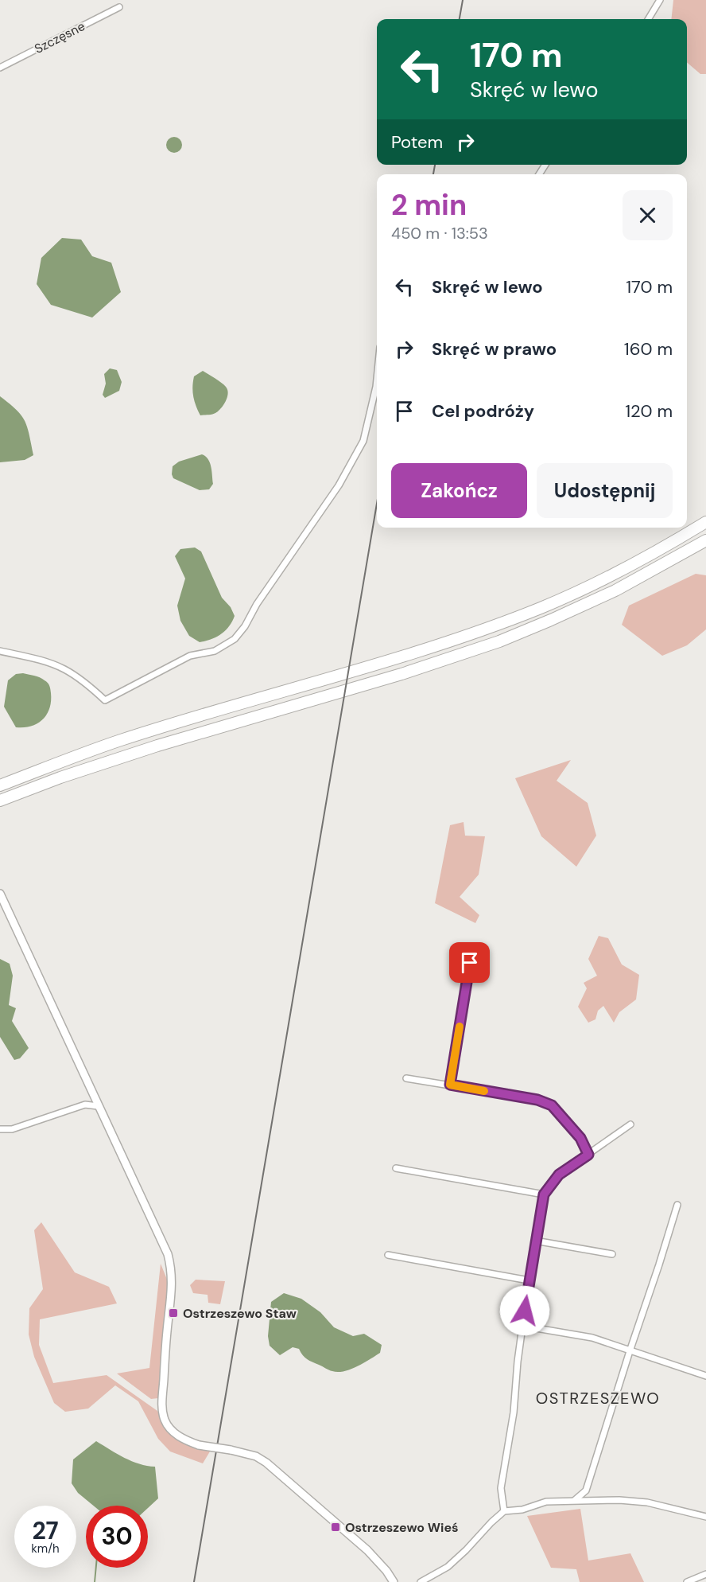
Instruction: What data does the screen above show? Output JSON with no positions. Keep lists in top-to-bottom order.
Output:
{
  "streets": {
    "street": ["Szczęsne"]
  },
  "districts": ["OSTRZESZEWO"],
  "places": {
    "transit": ["Ostrzeszewo Staw", "Ostrzeszewo Wieś"]
  },
  "page": {
    "turn": ["170 m", "Skręć w lewo"],
    "then": "Potem",
    "heading": ["2 min", "450 m · 13:53"],
    "list": [
      {
        "name": "Skręć w lewo",
        "value": "170 m"
      },
      {
        "name": "Skręć w prawo",
        "value": "160 m"
      },
      {
        "name": "Cel podróży",
        "value": "120 m"
      }
    ],
    "buttons": ["Zakończ", "Udostępnij"],
    "speed": "27 km/h",
    "limit": "30"
  }
}
